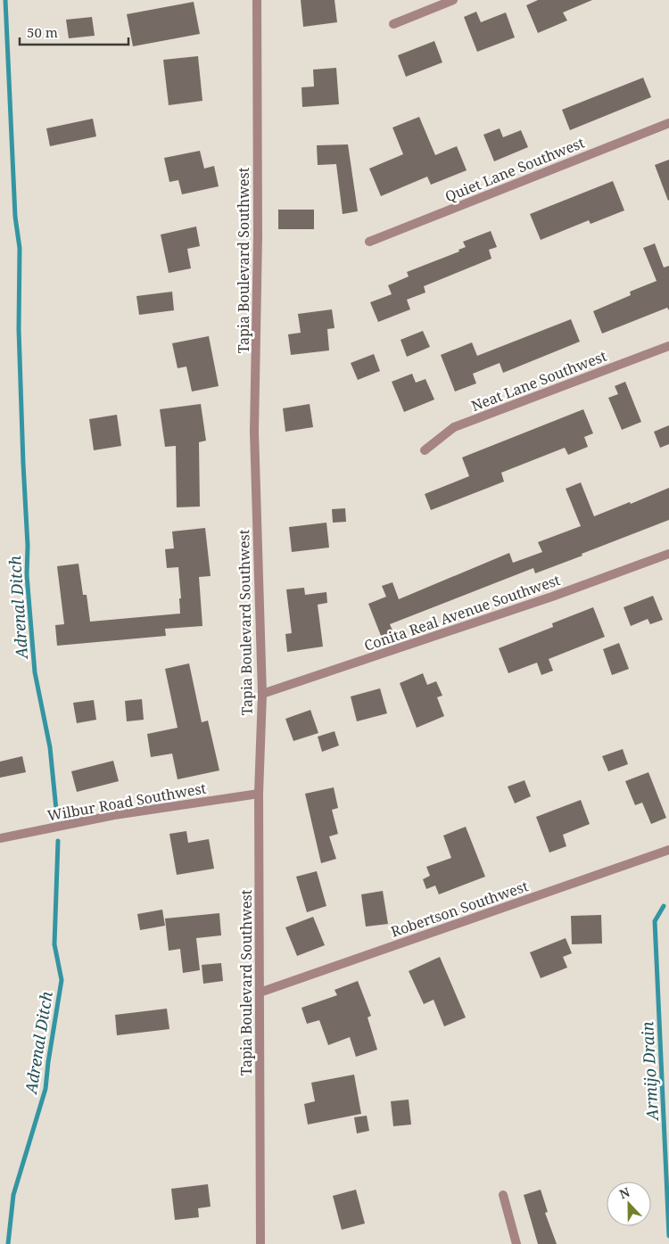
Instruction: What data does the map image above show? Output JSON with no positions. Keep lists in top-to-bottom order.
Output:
{
  "streets": {
    "street": [
      "Quiet Lane Southwest",
      "Tapia Boulevard Southwest",
      "Neat Lane Southwest",
      "Conita Real Avenue Southwest",
      "Wilbur Road Southwest",
      "Robertson Southwest"
    ]
  },
  "crossings": [
    ["Tapia Boulevard Southwest", "Conita Real Avenue Southwest"],
    ["Tapia Boulevard Southwest", "Wilbur Road Southwest"],
    ["Tapia Boulevard Southwest", "Robertson Southwest"]
  ],
  "water": ["Adrenal Ditch", "Armijo Drain"],
  "scale_bar": "50 m",
  "north": "top"
}
